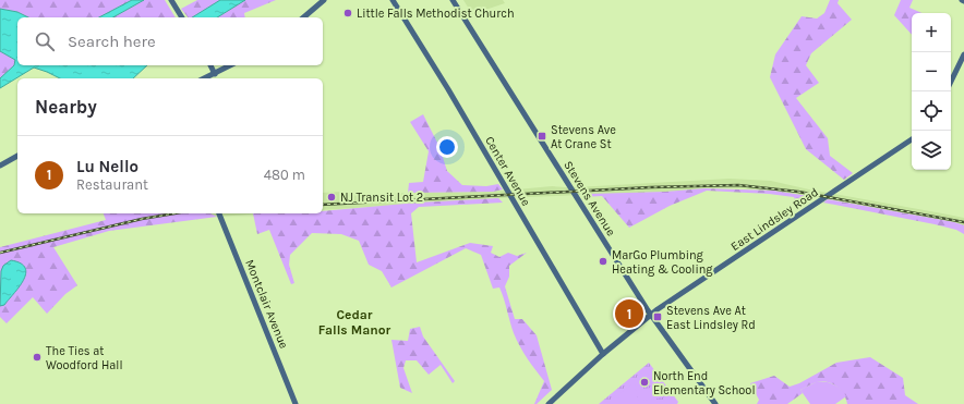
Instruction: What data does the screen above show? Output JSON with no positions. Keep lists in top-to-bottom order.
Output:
{
  "streets": {
    "main road": [
      "Center Avenue",
      "Stevens Avenue",
      "East Lindsley Road",
      "Montclair Avenue"
    ]
  },
  "crossings": [
    ["Center Avenue", "East Lindsley Road"],
    ["Stevens Avenue", "East Lindsley Road"]
  ],
  "districts": ["Cedar Falls Manor"],
  "places": {
    "other": [
      "Little Falls Methodist Church",
      "NJ Transit Lot 2",
      "MarGo Plumbing Heating & Cooling",
      "The Ties at Woodford Hall",
      "North End Elementary School"
    ],
    "transit": ["Stevens Ave At Crane St", "Stevens Ave At East Lindsley Rd"]
  },
  "page": {
    "map_buttons": ["+", "−"],
    "search": "Search here",
    "heading": "Nearby",
    "list": [
      {
        "mark": "1",
        "name": "Lu Nello",
        "note": "Restaurant",
        "value": "480 m"
      }
    ],
    "pins": "1"
  }
}
